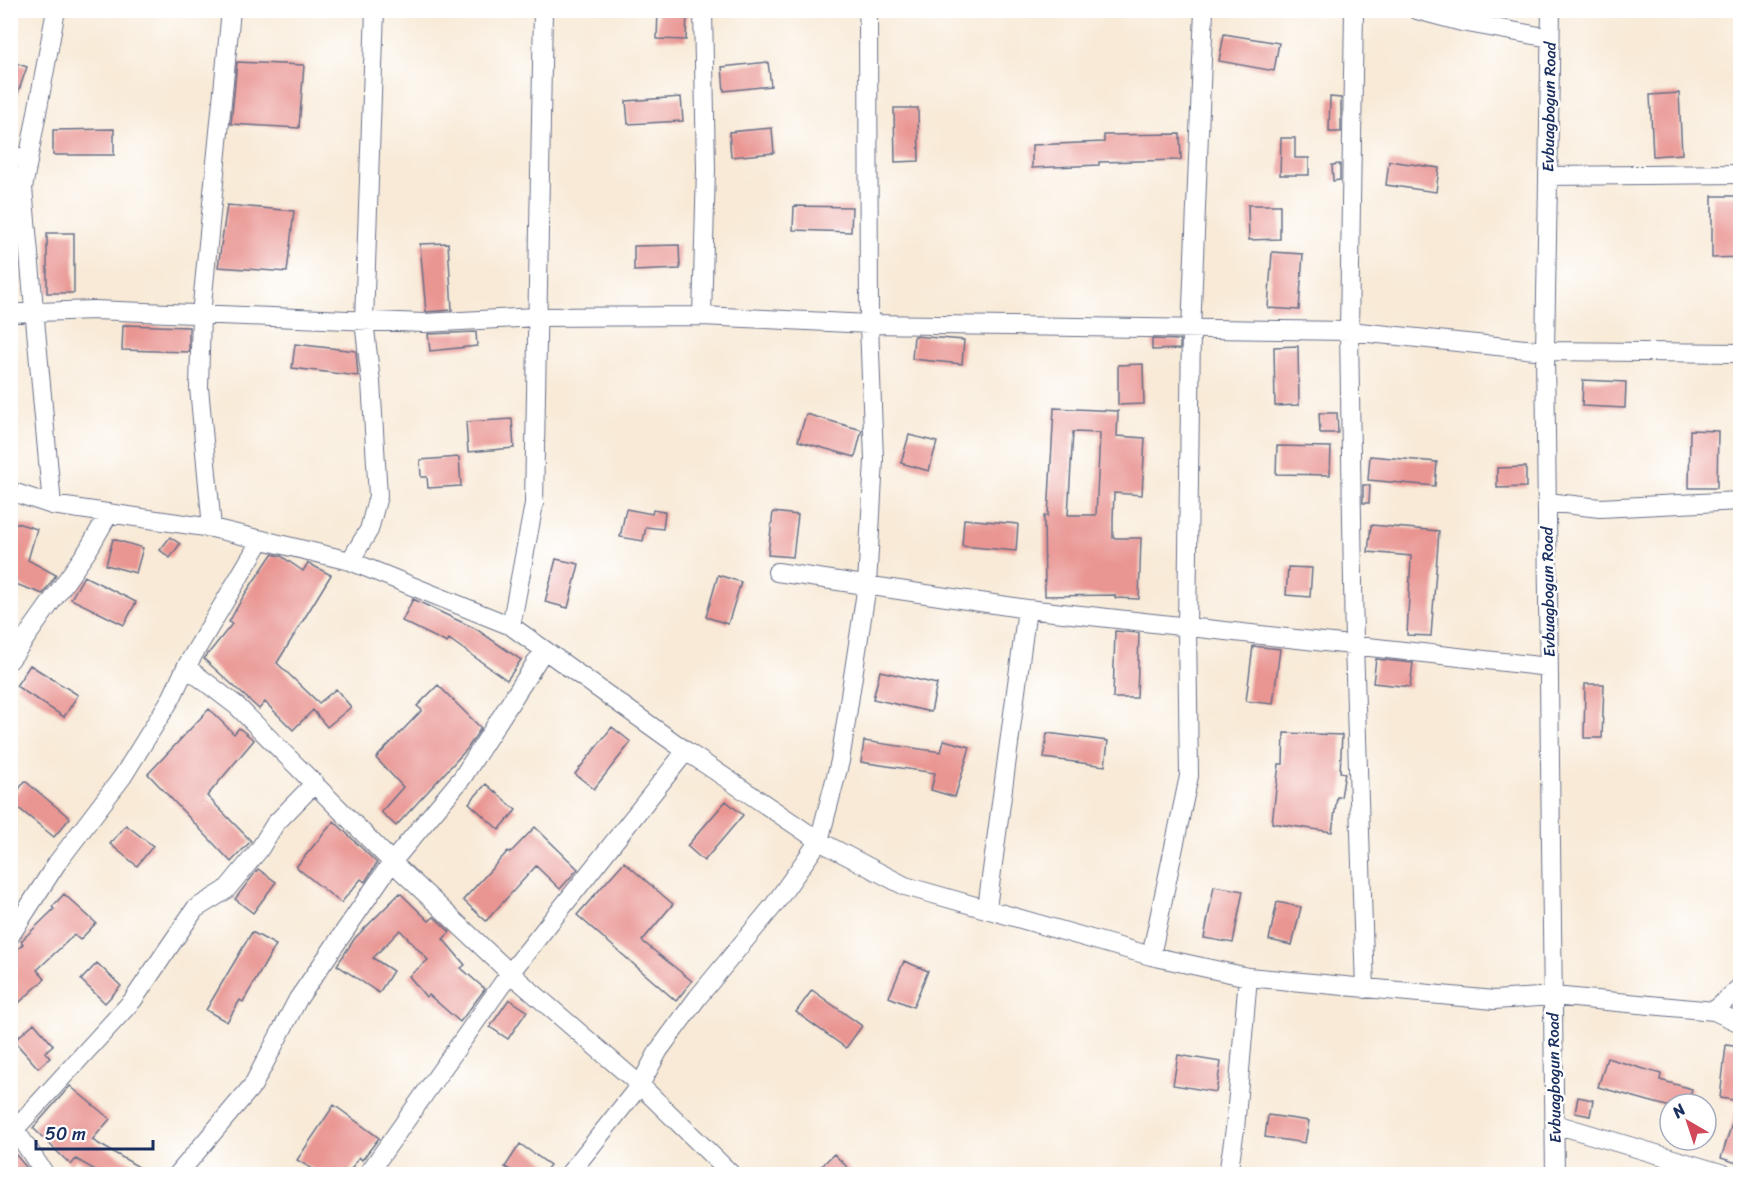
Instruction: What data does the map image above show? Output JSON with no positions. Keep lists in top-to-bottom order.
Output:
{
  "streets": {
    "street": ["Evbuagbogun Road"]
  },
  "scale_bar": "50 m",
  "north": "top left"
}
